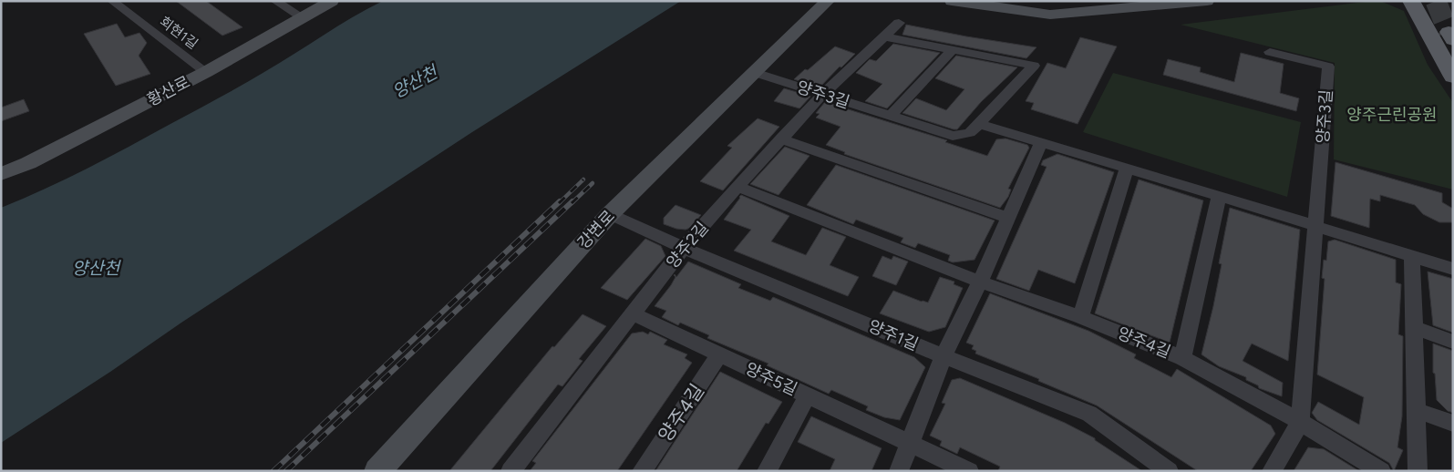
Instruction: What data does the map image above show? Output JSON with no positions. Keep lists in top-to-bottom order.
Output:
{
  "streets": {
    "street": [
      "회현1길",
      "황산로",
      "양주3길",
      "강변로",
      "양주2길",
      "양주1길",
      "양주4길",
      "양주5길"
    ]
  },
  "crossings": [
    ["회현1길", "황산로"],
    ["양주3길", "강변로"],
    ["양주3길", "양주2길"],
    ["강변로", "양주1길"],
    ["양주2길", "양주1길"],
    ["양주2길", "양주5길"],
    ["양주4길", "양주5길"]
  ],
  "water": ["양산천"],
  "parks": ["양주근린공원"]
}
